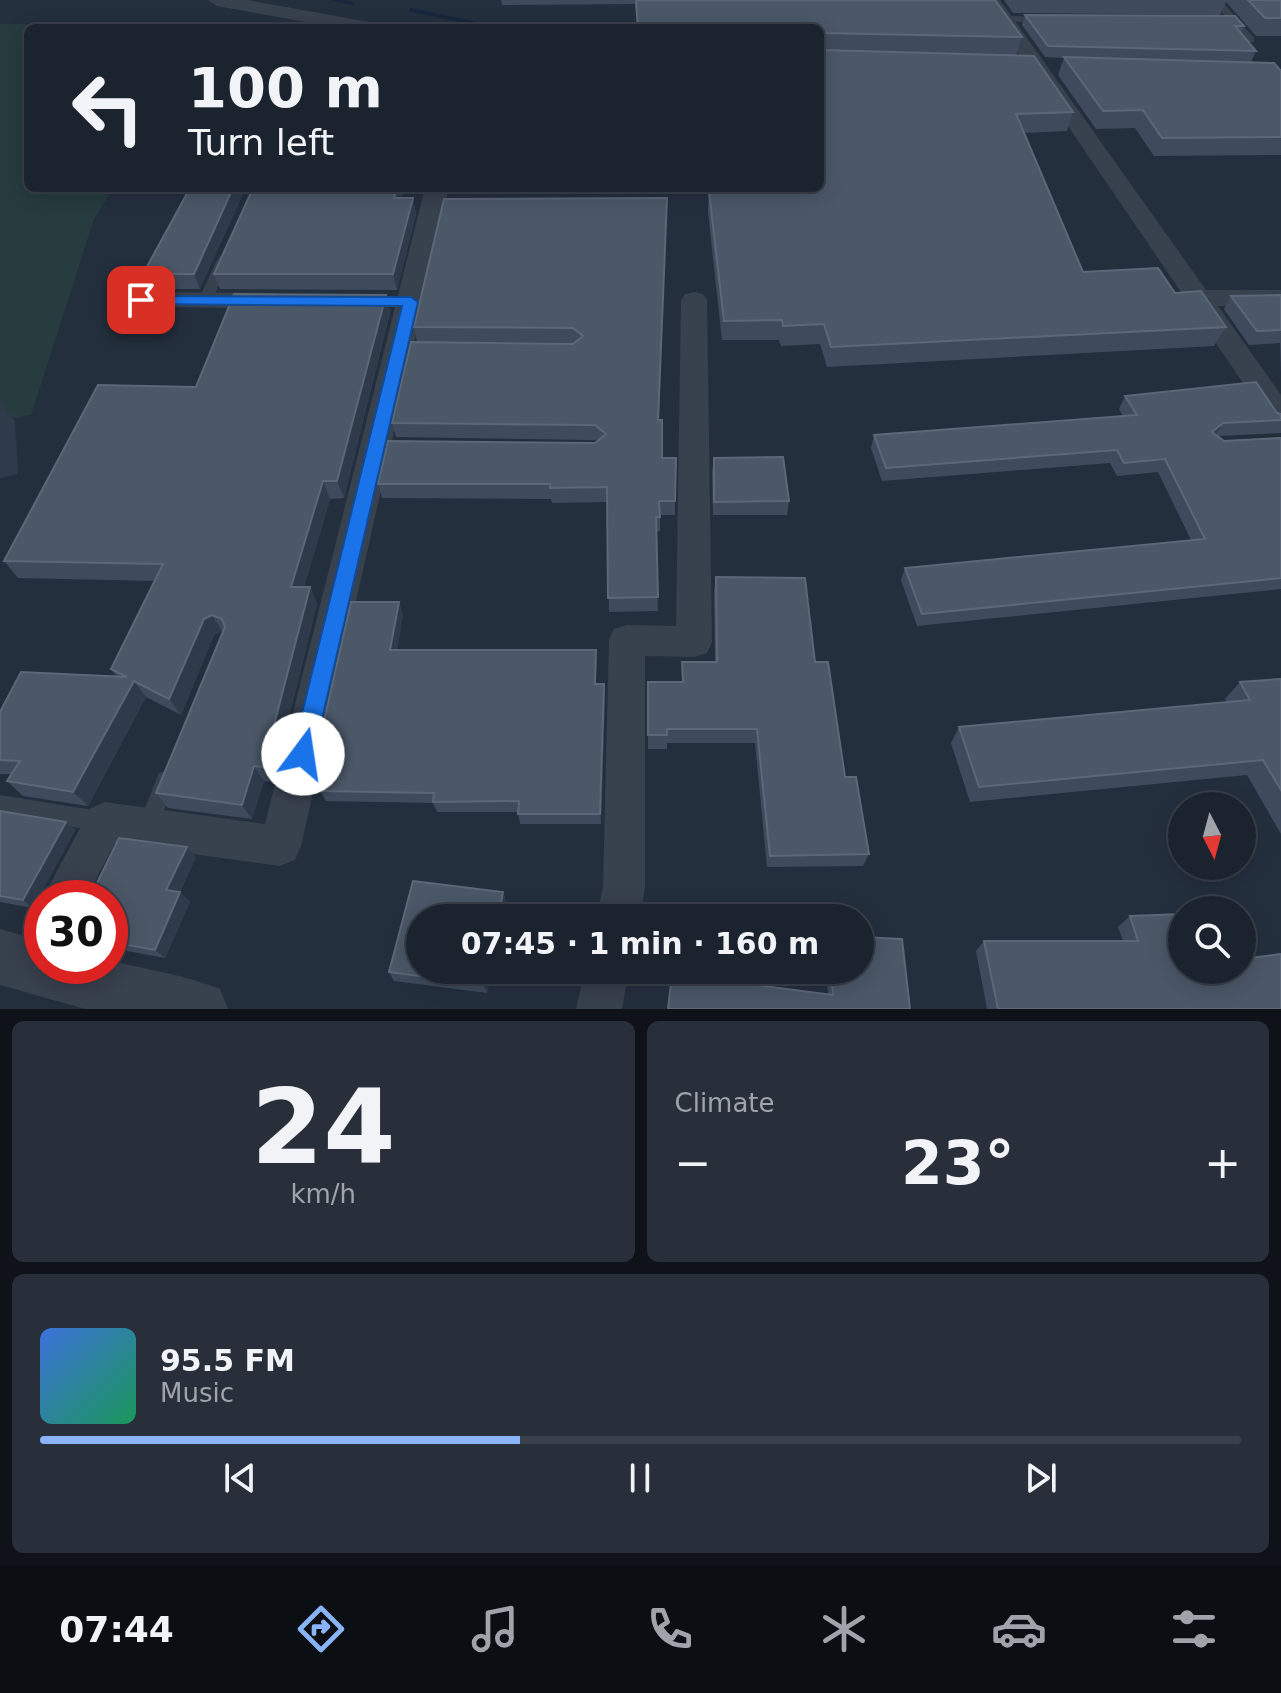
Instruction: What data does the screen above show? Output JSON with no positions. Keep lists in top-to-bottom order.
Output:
{
  "north": "bottom",
  "page": {
    "turn": ["100 m", "Turn left"],
    "limit": "30",
    "trip": "07:45 · 1 min · 160 m",
    "tile": [
      ["24", "km/h"],
      "Climate"
    ],
    "heat": ["−", "23°", "+"],
    "song": ["95.5 FM", "Music"],
    "tabs": "07:44"
  }
}
